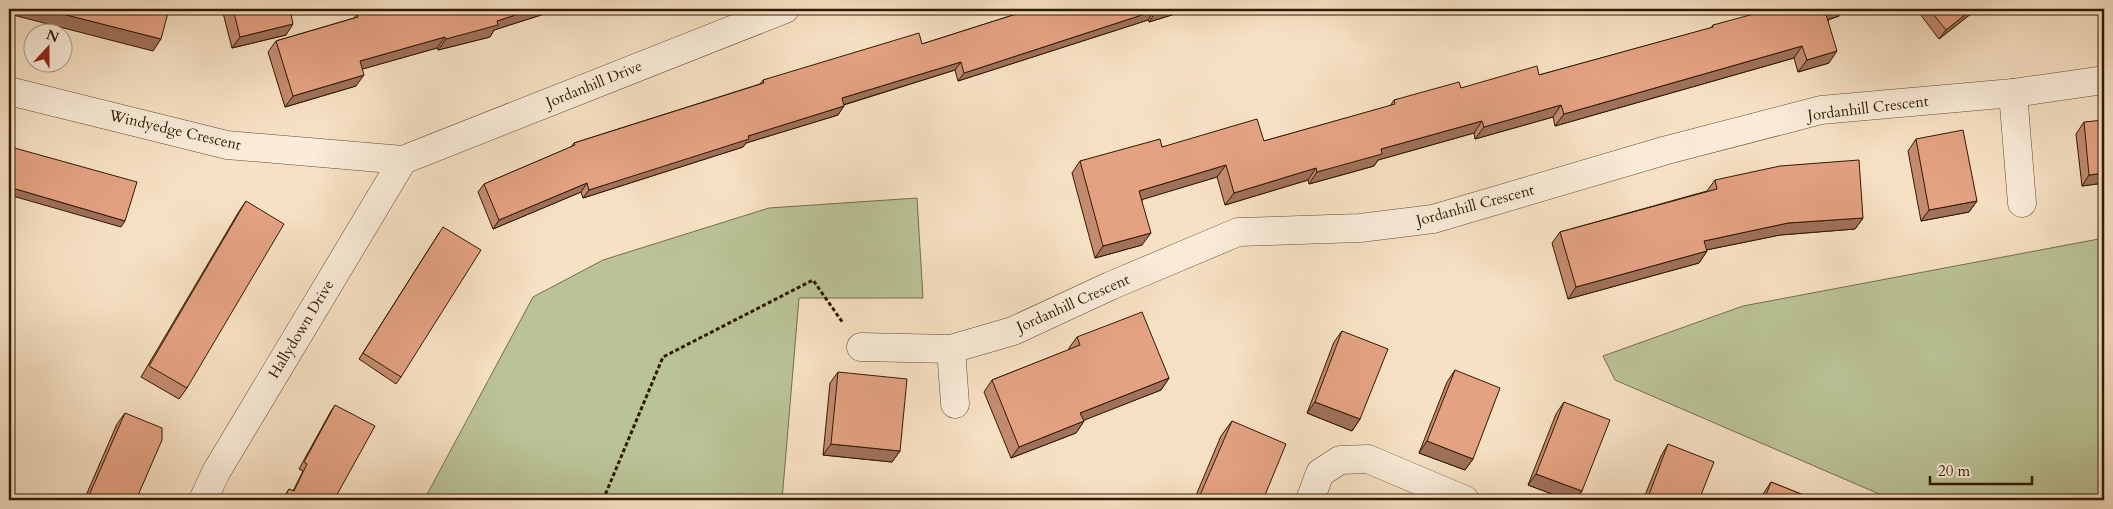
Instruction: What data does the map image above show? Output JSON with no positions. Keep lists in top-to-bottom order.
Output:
{
  "streets": {
    "street": [
      "Jordanhill Drive",
      "Jordanhill Crescent",
      "Windyedge Crescent",
      "Hallydown Drive"
    ]
  },
  "crossings": [
    ["Jordanhill Drive", "Windyedge Crescent"],
    ["Jordanhill Drive", "Hallydown Drive"],
    ["Windyedge Crescent", "Hallydown Drive"]
  ],
  "scale_bar": "20 m",
  "north": "top"
}
